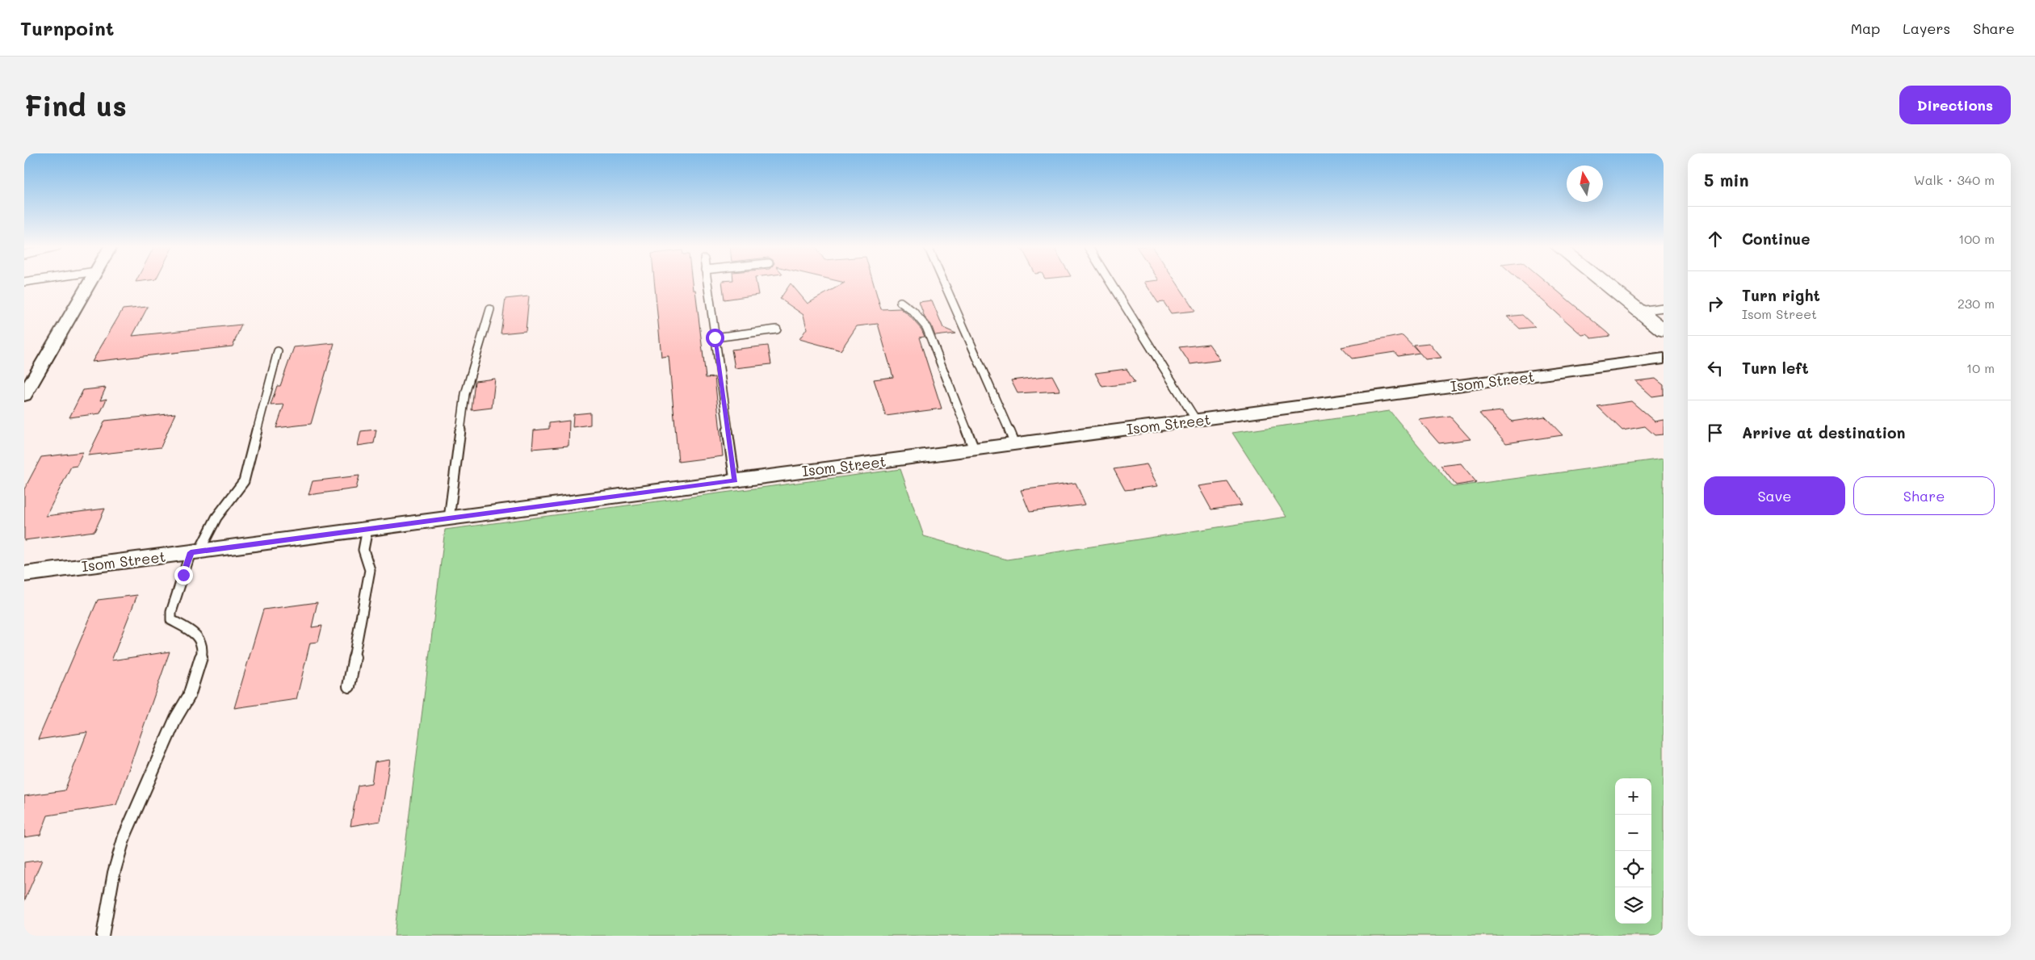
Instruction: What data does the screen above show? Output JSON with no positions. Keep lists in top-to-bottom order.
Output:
{
  "streets": {
    "street": ["Isom Street"]
  },
  "north": "top",
  "page": {
    "header": "Turnpoint",
    "nav": ["Map", "Layers", "Share"],
    "buttons": [
      "Directions",
      ["Save", "Share"]
    ],
    "title": "Find us",
    "heading": ["5 min", "Walk · 340 m"],
    "list": [
      ["Continue", "100 m"],
      ["Turn right", "Isom Street", "230 m"],
      ["Turn left", "10 m"],
      "Arrive at destination"
    ],
    "map_buttons": ["+", "−"]
  }
}
